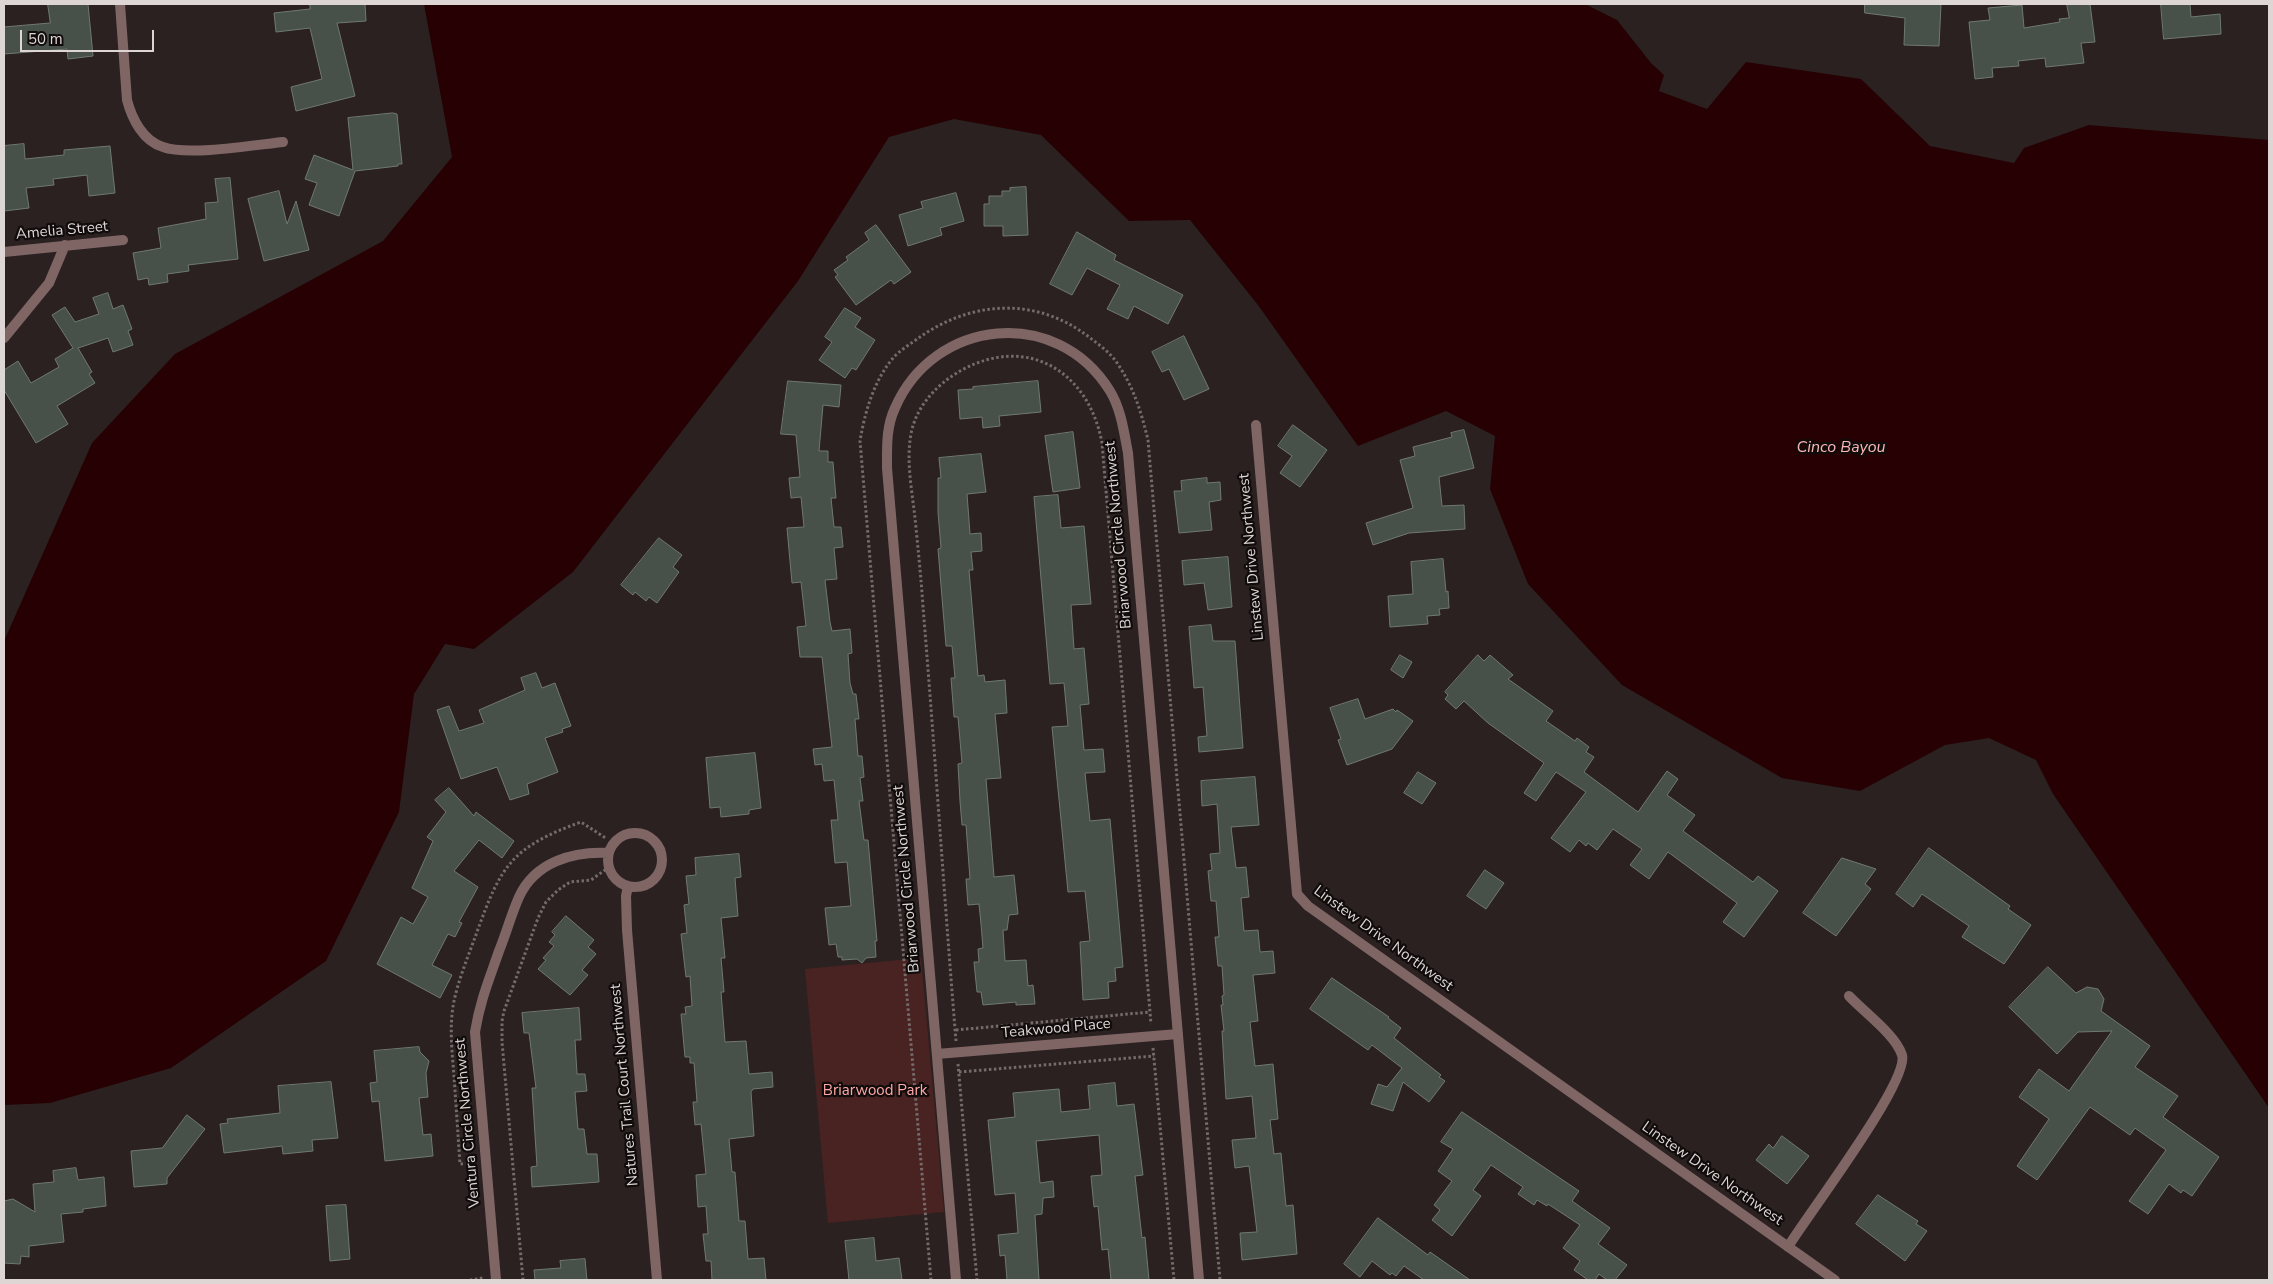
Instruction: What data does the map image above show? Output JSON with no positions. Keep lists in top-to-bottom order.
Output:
{
  "streets": {
    "street": [
      "Amelia Street",
      "Briarwood Circle Northwest",
      "Linstew Drive Northwest",
      "Teakwood Place",
      "Natures Trail Court Northwest",
      "Ventura Circle Northwest"
    ]
  },
  "crossings": [
    ["Briarwood Circle Northwest", "Teakwood Place"],
    ["Natures Trail Court Northwest", "Ventura Circle Northwest"]
  ],
  "water": ["Cinco Bayou"],
  "parks": ["Briarwood Park"],
  "scale_bar": "50 m"
}
